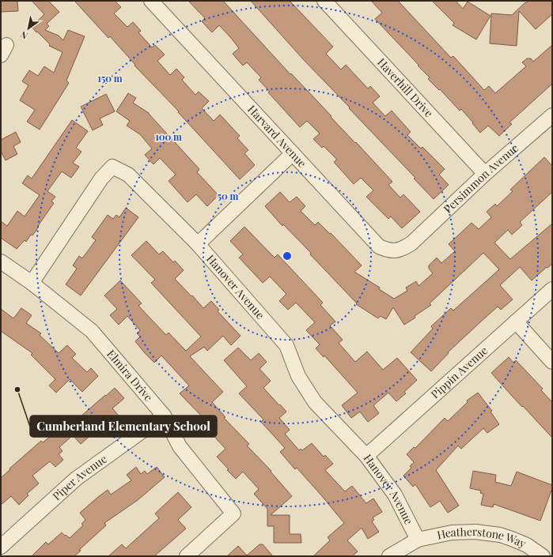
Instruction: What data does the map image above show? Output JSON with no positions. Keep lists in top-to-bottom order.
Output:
{
  "streets": {
    "street": [
      "Haverhill Drive",
      "Harvard Avenue",
      "Persimmon Avenue",
      "Hanover Avenue",
      "Pippin Avenue",
      "Elmira Drive",
      "Piper Avenue",
      "Heatherstone Way"
    ]
  },
  "crossings": [
    ["Haverhill Drive", "Persimmon Avenue"],
    ["Harvard Avenue", "Persimmon Avenue"],
    ["Hanover Avenue", "Pippin Avenue"],
    ["Hanover Avenue", "Elmira Drive"],
    ["Hanover Avenue", "Heatherstone Way"],
    ["Elmira Drive", "Piper Avenue"]
  ],
  "places": ["Cumberland Elementary School"],
  "north": "bottom left",
  "rings": ["150 m", "100 m", "50 m"]
}
